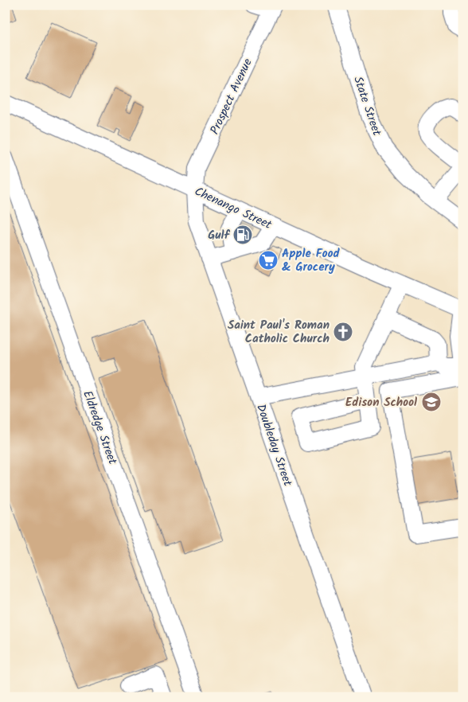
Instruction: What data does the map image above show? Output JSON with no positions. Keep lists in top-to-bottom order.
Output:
{
  "streets": {
    "street": [
      "Prospect Avenue",
      "State Street",
      "Chenango Street",
      "Eldredge Street",
      "Doubleday Street"
    ]
  },
  "crossings": [
    ["Prospect Avenue", "Chenango Street"],
    ["Prospect Avenue", "Doubleday Street"],
    ["Chenango Street", "Doubleday Street"]
  ],
  "places": {
    "fuel station": ["Gulf"],
    "supermarket": ["Apple Food & Grocery"],
    "church": ["Saint Paul's Roman Catholic Church"],
    "school or university": ["Edison School"]
  }
}
